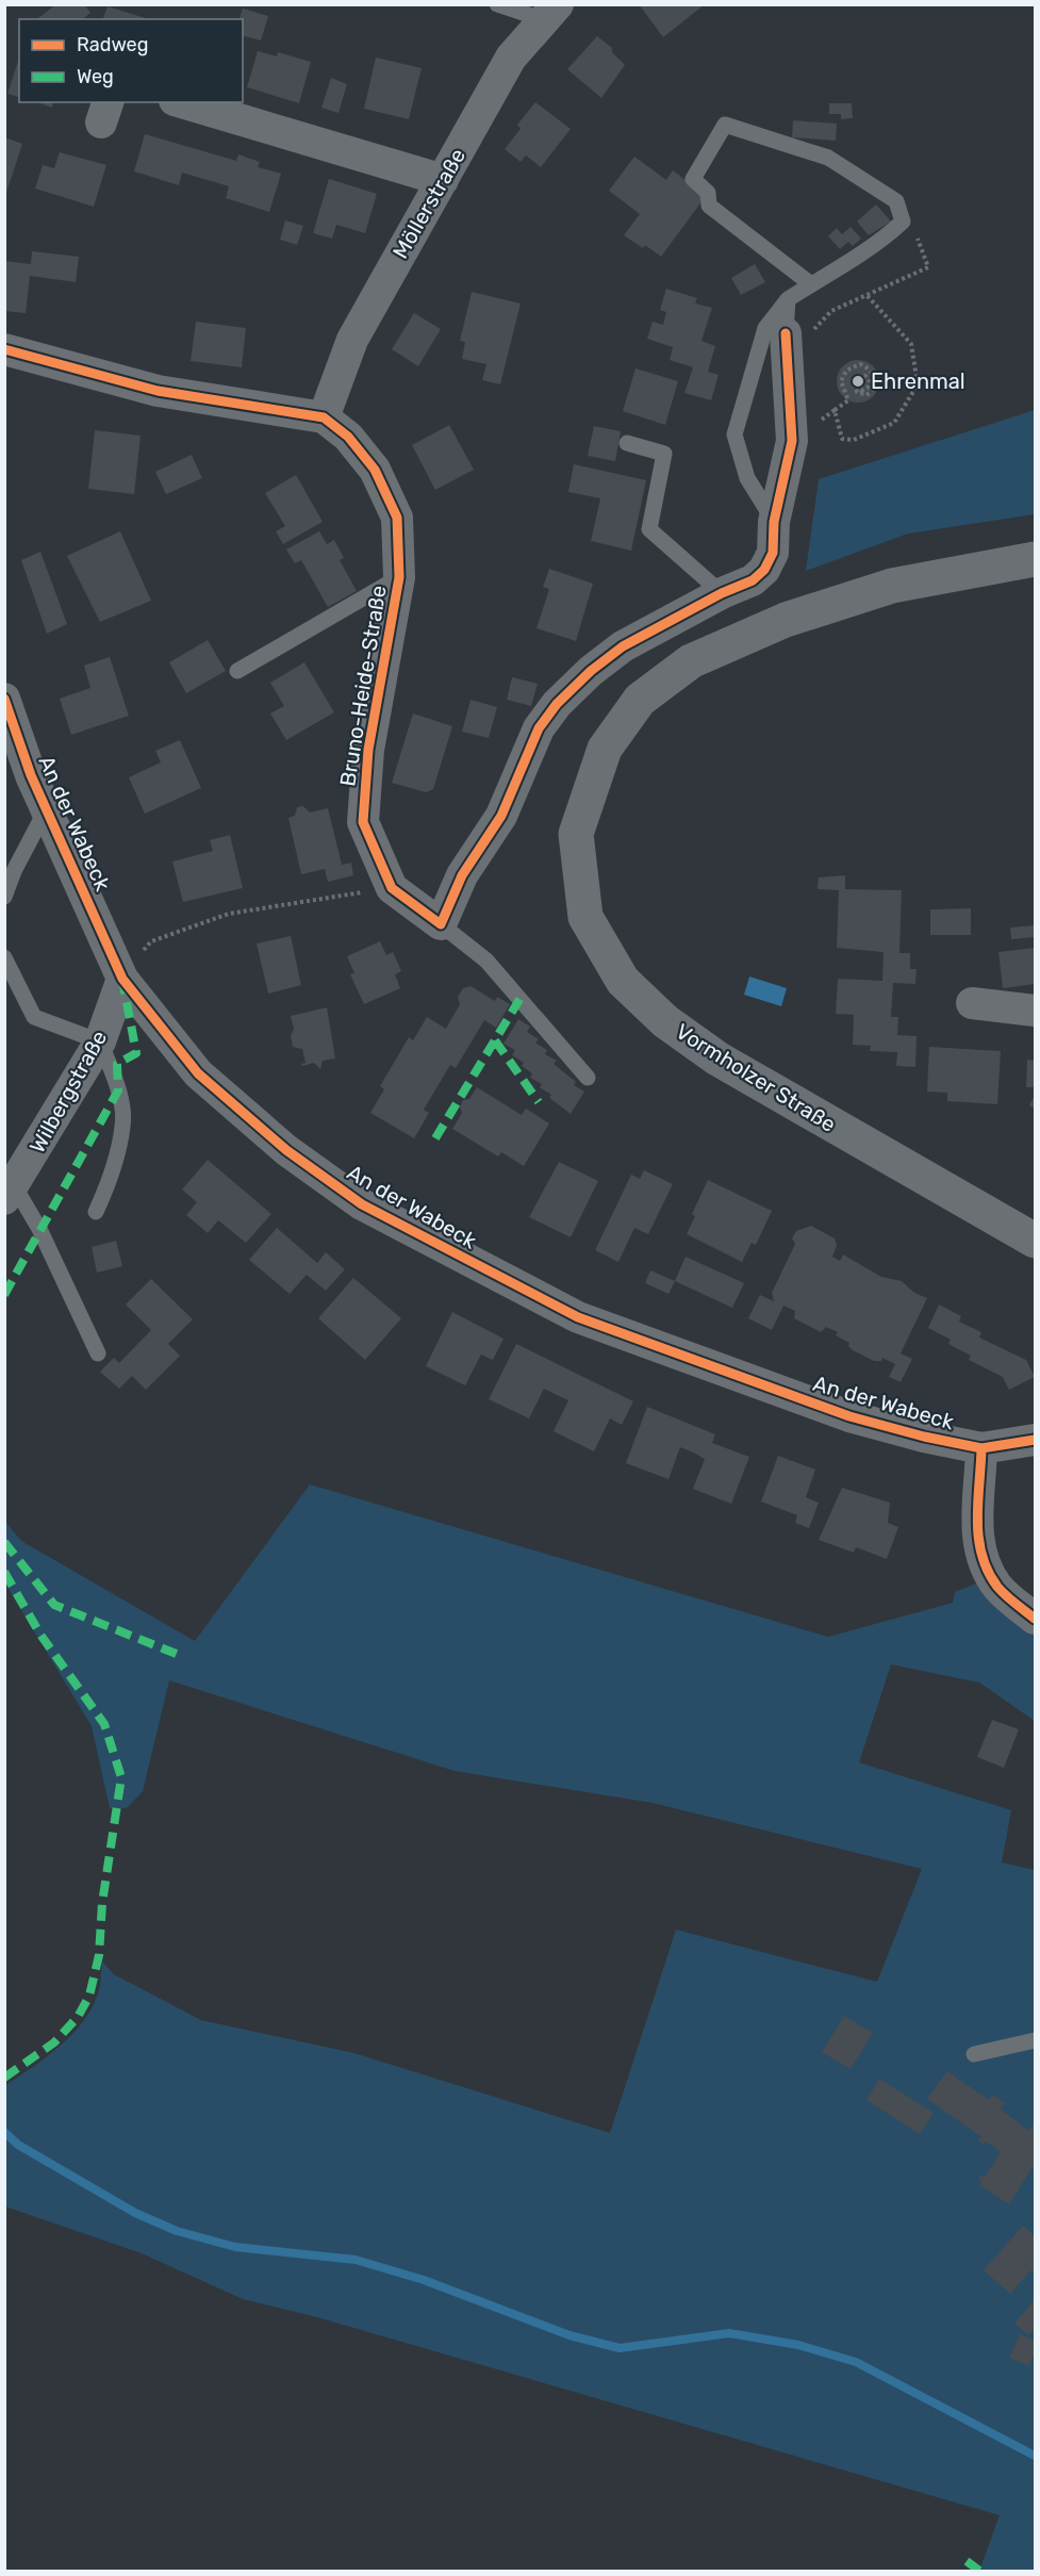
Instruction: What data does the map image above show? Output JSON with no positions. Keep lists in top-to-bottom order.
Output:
{
  "streets": {
    "main road": ["Vormholzer Straße"],
    "street": [
      "Möllerstraße",
      "Bruno-Heide-Straße",
      "An der Wabeck",
      "Wilbergstraße"
    ]
  },
  "crossings": [
    ["Möllerstraße", "Bruno-Heide-Straße"],
    ["An der Wabeck", "Wilbergstraße"]
  ],
  "places": ["Ehrenmal"],
  "legend": ["Radweg", "Weg"]
}
